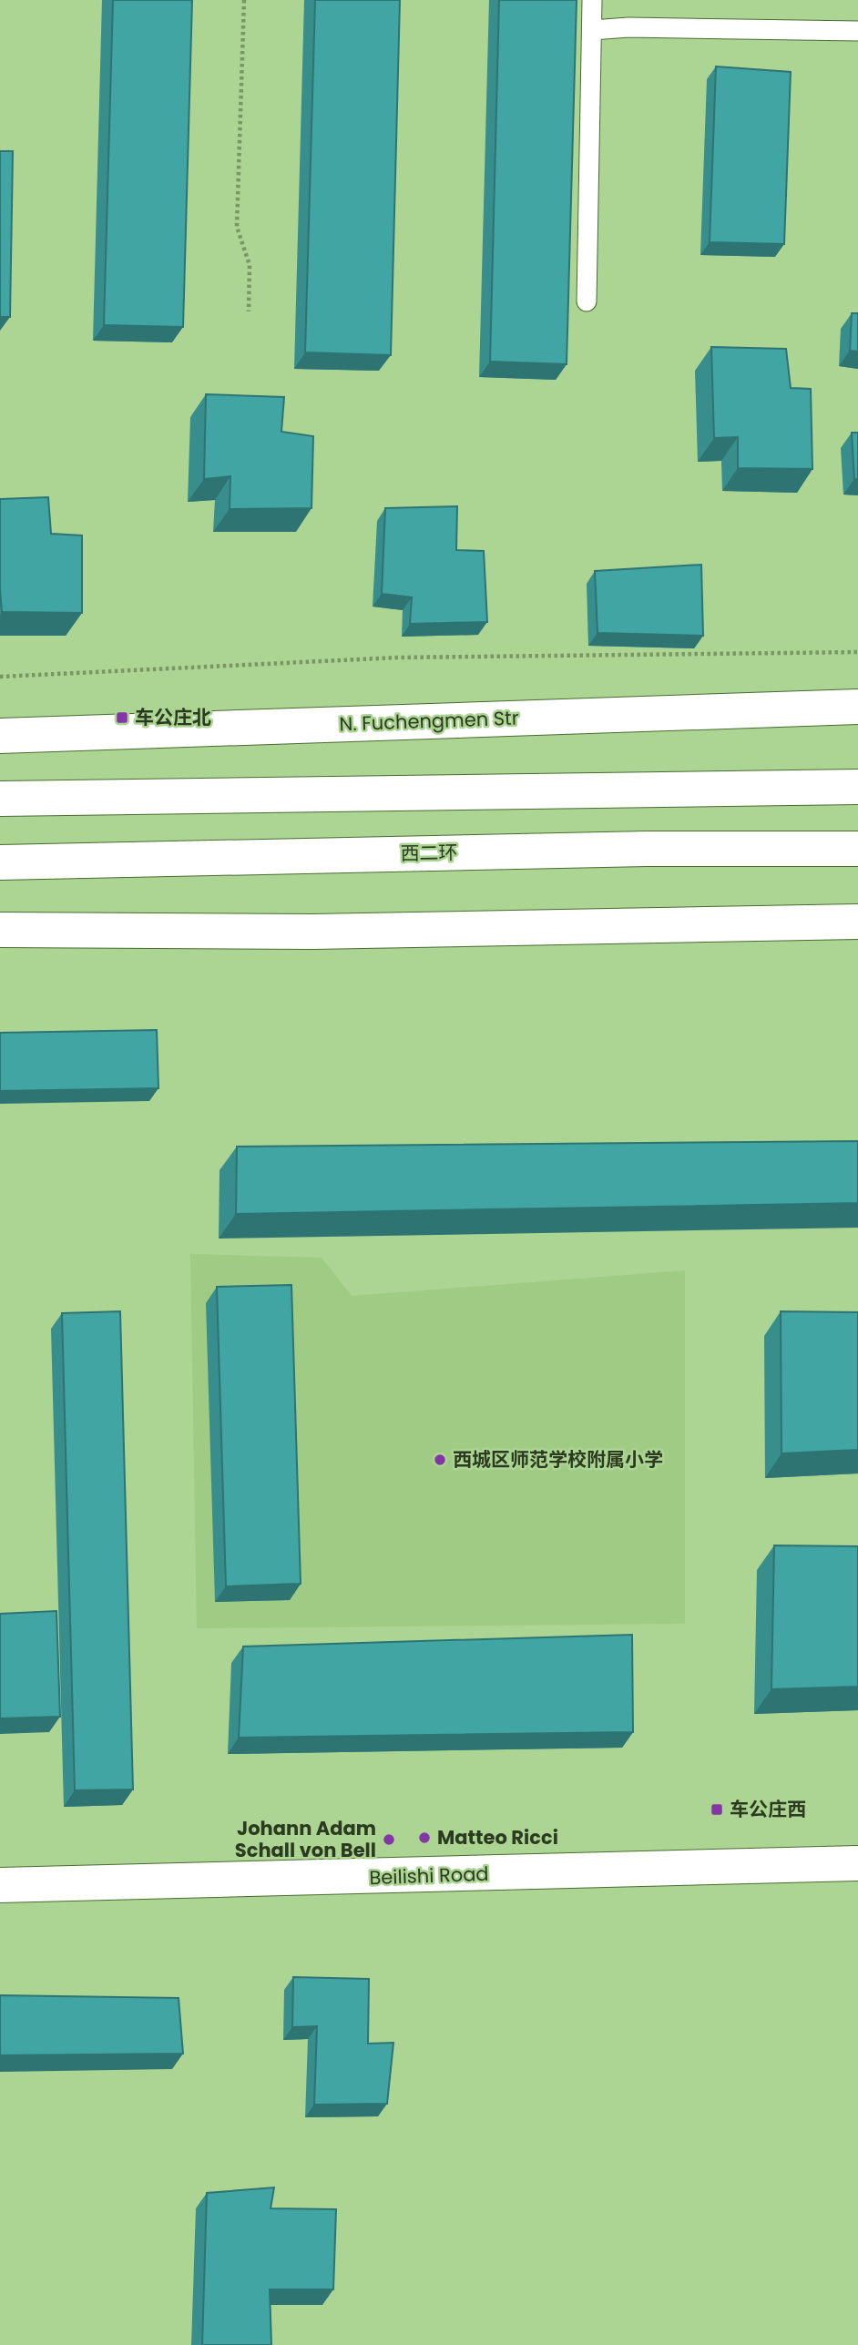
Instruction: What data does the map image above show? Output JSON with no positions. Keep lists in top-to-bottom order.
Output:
{
  "streets": {
    "main road": ["N. Fuchengmen Str", "西二环", "Beilishi Road"]
  },
  "places": {
    "transit": ["车公庄北", "车公庄西"],
    "other": ["西城区师范学校附属小学", "Matteo Ricci", "Johann Adam Schall von Bell"]
  }
}
